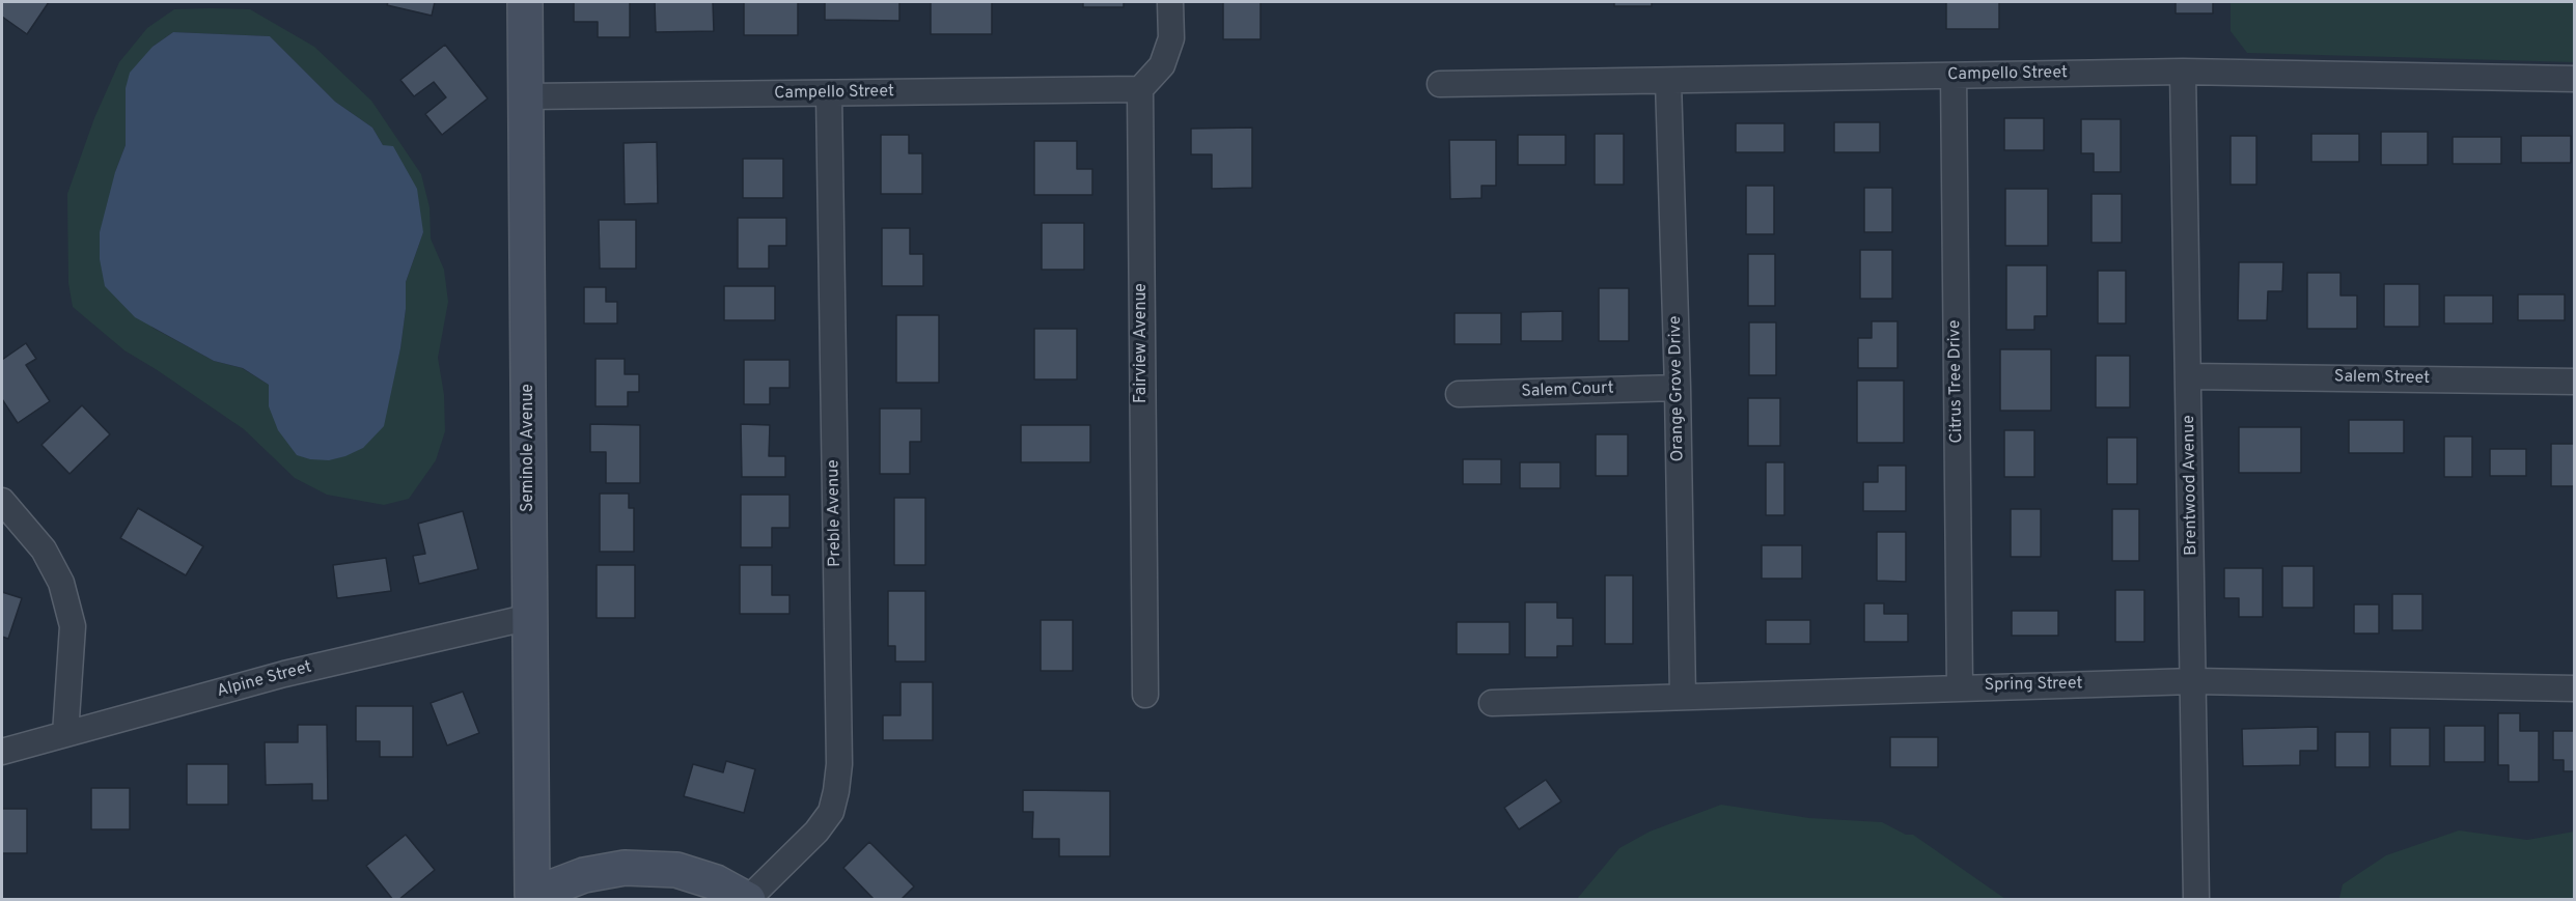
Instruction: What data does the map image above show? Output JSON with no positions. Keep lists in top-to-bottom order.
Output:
{
  "streets": {
    "street": [
      "Campello Street",
      "Fairview Avenue",
      "Salem Street",
      "Citrus Tree Drive",
      "Orange Grove Drive",
      "Salem Court",
      "Seminole Avenue",
      "Brentwood Avenue",
      "Preble Avenue",
      "Alpine Street",
      "Spring Street"
    ]
  },
  "crossings": [
    ["Campello Street", "Fairview Avenue"],
    ["Campello Street", "Citrus Tree Drive"],
    ["Campello Street", "Orange Grove Drive"],
    ["Campello Street", "Seminole Avenue"],
    ["Campello Street", "Brentwood Avenue"],
    ["Campello Street", "Preble Avenue"],
    ["Salem Street", "Brentwood Avenue"],
    ["Citrus Tree Drive", "Spring Street"],
    ["Orange Grove Drive", "Salem Court"],
    ["Orange Grove Drive", "Spring Street"],
    ["Seminole Avenue", "Alpine Street"],
    ["Brentwood Avenue", "Spring Street"]
  ]
}
